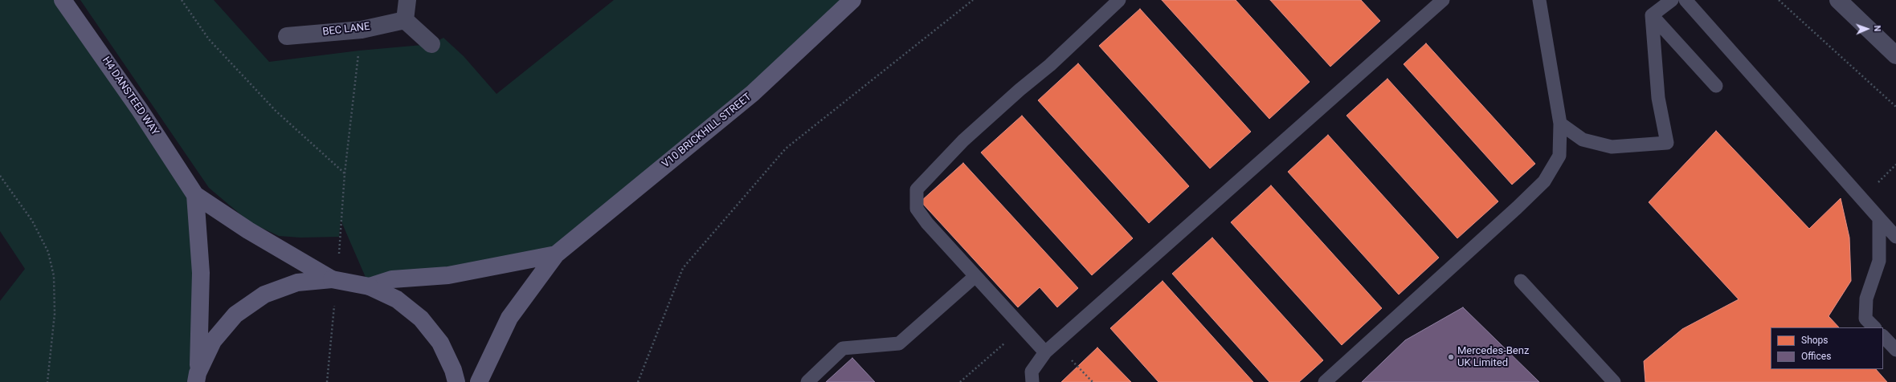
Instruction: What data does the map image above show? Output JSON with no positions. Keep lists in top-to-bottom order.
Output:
{
  "streets": {
    "street": ["BEC LANE", "H4 DANSTEED WAY", "V10 BRICKHILL STREET"]
  },
  "places": ["Mercedes-Benz UK Limited"],
  "legend": ["Shops", "Offices"],
  "north": "right"
}
